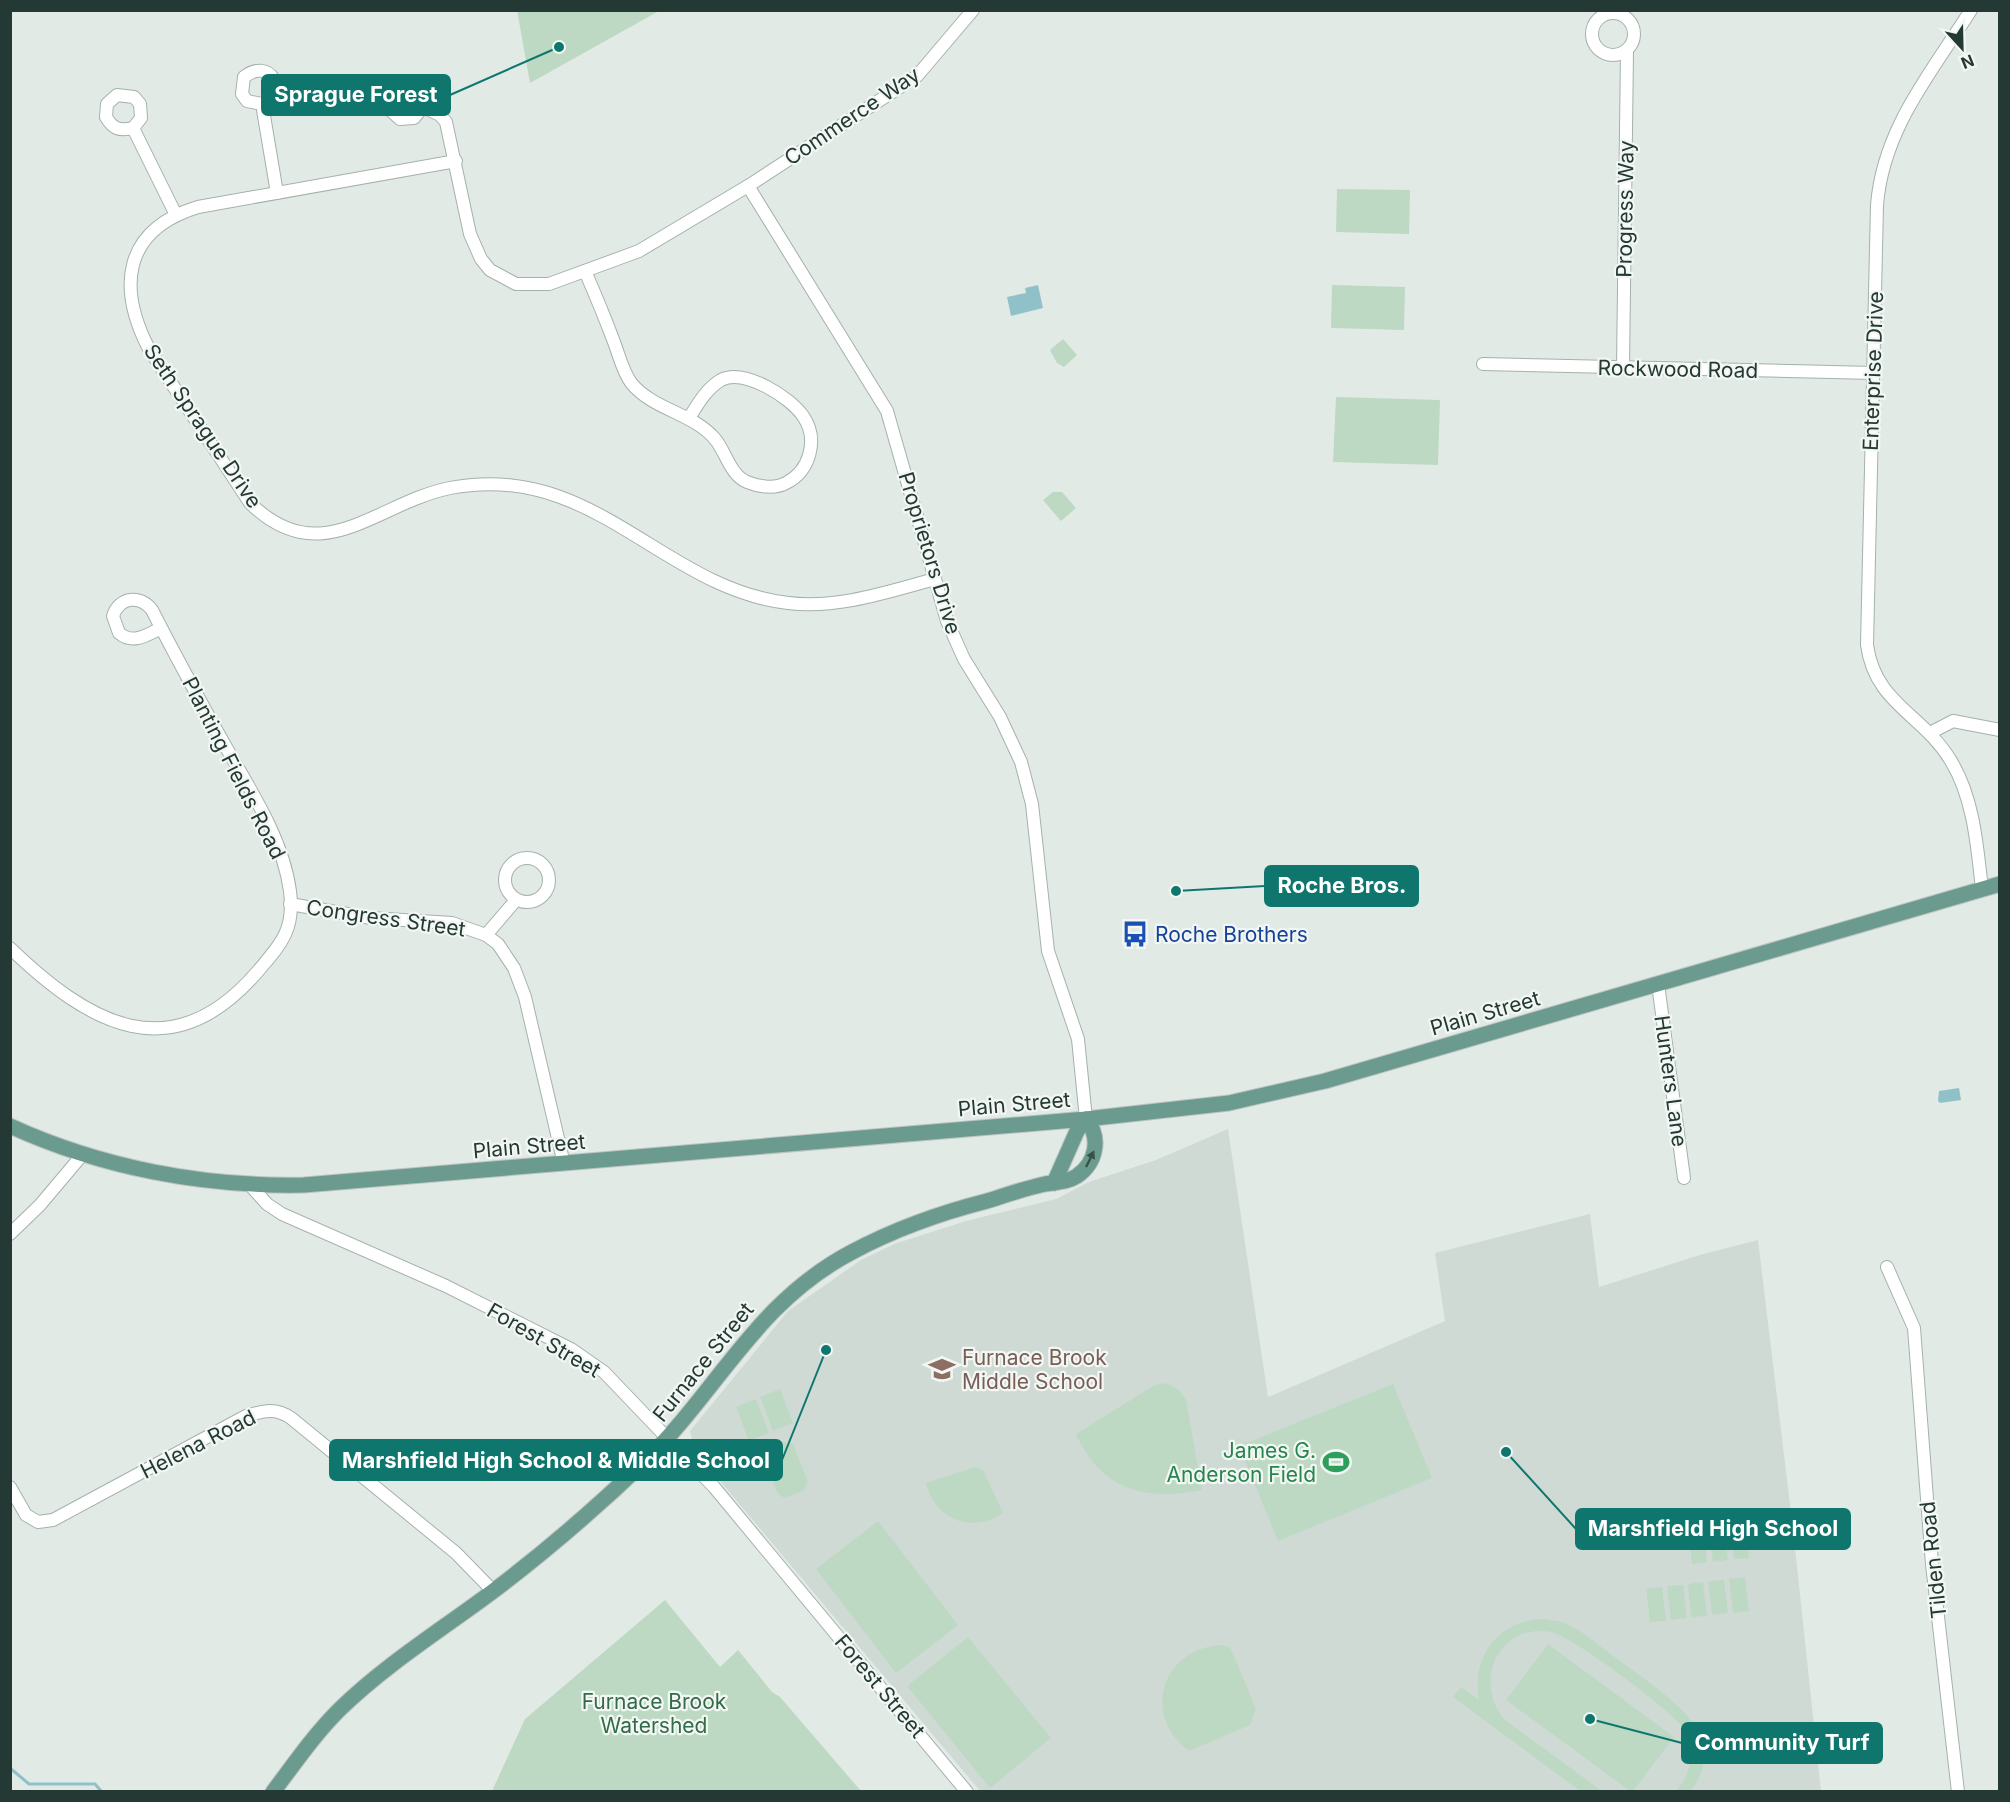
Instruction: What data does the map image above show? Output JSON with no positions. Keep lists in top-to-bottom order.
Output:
{
  "streets": {
    "main road": ["Plain Street", "Furnace Street"],
    "street": [
      "Commerce Way",
      "Progress Way",
      "Rockwood Road",
      "Enterprise Drive",
      "Seth Sprague Drive",
      "Proprietors Drive",
      "Planting Fields Road",
      "Congress Street",
      "Hunters Lane",
      "Forest Street",
      "Helena Road",
      "Tilden Road"
    ]
  },
  "crossings": [
    ["Commerce Way", "Seth Sprague Drive"],
    ["Commerce Way", "Proprietors Drive"],
    ["Progress Way", "Rockwood Road"],
    ["Rockwood Road", "Enterprise Drive"],
    ["Enterprise Drive", "Plain Street"],
    ["Seth Sprague Drive", "Proprietors Drive"],
    ["Proprietors Drive", "Plain Street"],
    ["Proprietors Drive", "Furnace Street"],
    ["Planting Fields Road", "Congress Street"],
    ["Congress Street", "Plain Street"],
    ["Plain Street", "Hunters Lane"],
    ["Plain Street", "Forest Street"],
    ["Plain Street", "Furnace Street"],
    ["Forest Street", "Furnace Street"],
    ["Furnace Street", "Helena Road"]
  ],
  "parks": ["Furnace Brook Watershed"],
  "places": {
    "other": [
      "Sprague Forest",
      "Roche Bros.",
      "Marshfield High School & Middle School",
      "Marshfield High School",
      "Community Turf"
    ],
    "bus stop": ["Roche Brothers"],
    "school or university": ["Furnace Brook Middle School"],
    "sports": ["James G. Anderson Field"]
  },
  "north": "bottom"
}
